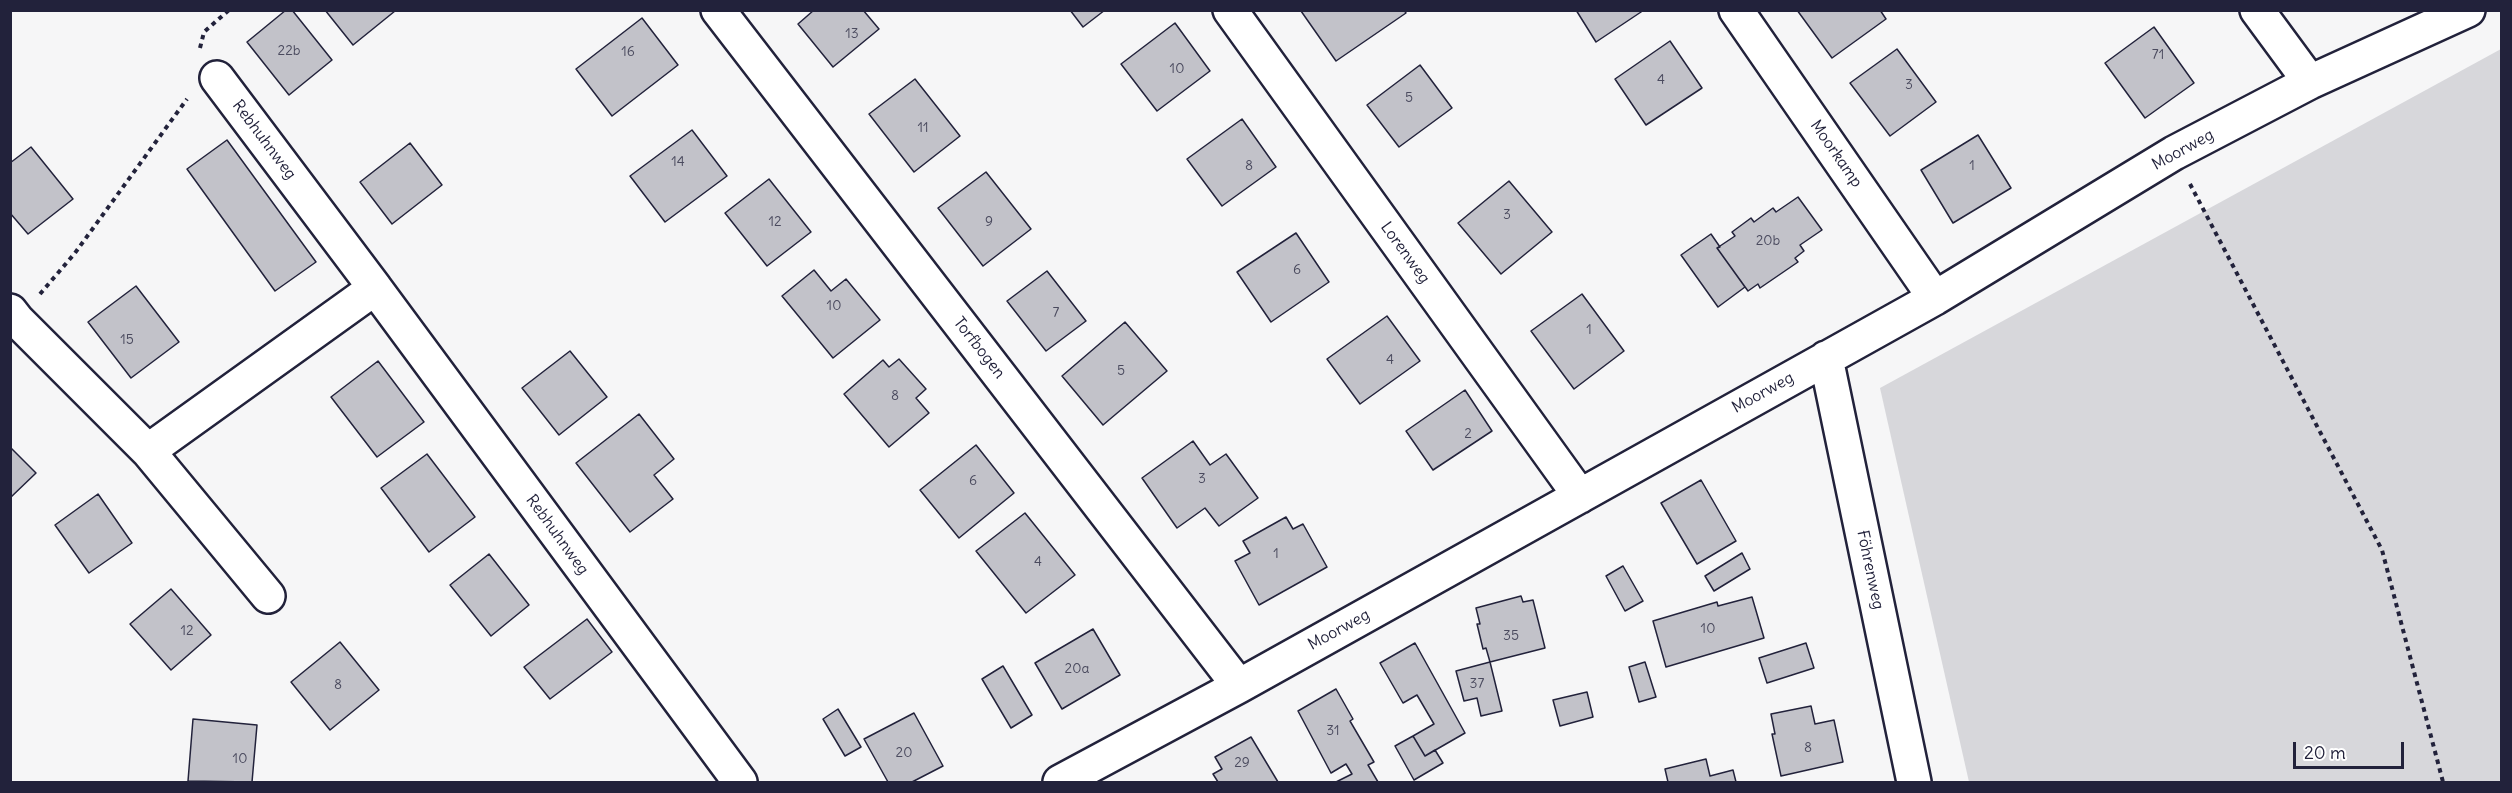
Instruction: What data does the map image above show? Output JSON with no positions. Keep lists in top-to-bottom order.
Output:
{
  "streets": {
    "street": [
      "Rebhuhnweg",
      "Moorweg",
      "Moorkamp",
      "Lorenweg",
      "Torfbogen",
      "Föhrenweg"
    ]
  },
  "crossings": [
    ["Moorweg", "Moorkamp"],
    ["Moorweg", "Lorenweg"],
    ["Moorweg", "Torfbogen"],
    ["Moorweg", "Föhrenweg"]
  ],
  "house_numbers": [
    "13",
    "22b",
    "16",
    "71",
    "10",
    "4",
    "3",
    "5",
    "11",
    "14",
    "8",
    "1",
    "3",
    "12",
    "9",
    "20b",
    "6",
    "10",
    "7",
    "1",
    "15",
    "4",
    "5",
    "8",
    "2",
    "3",
    "6",
    "1",
    "4",
    "10",
    "12",
    "35",
    "20a",
    "37",
    "8",
    "31",
    "8",
    "20",
    "10",
    "29"
  ],
  "scale_bar": "20 m"
}
